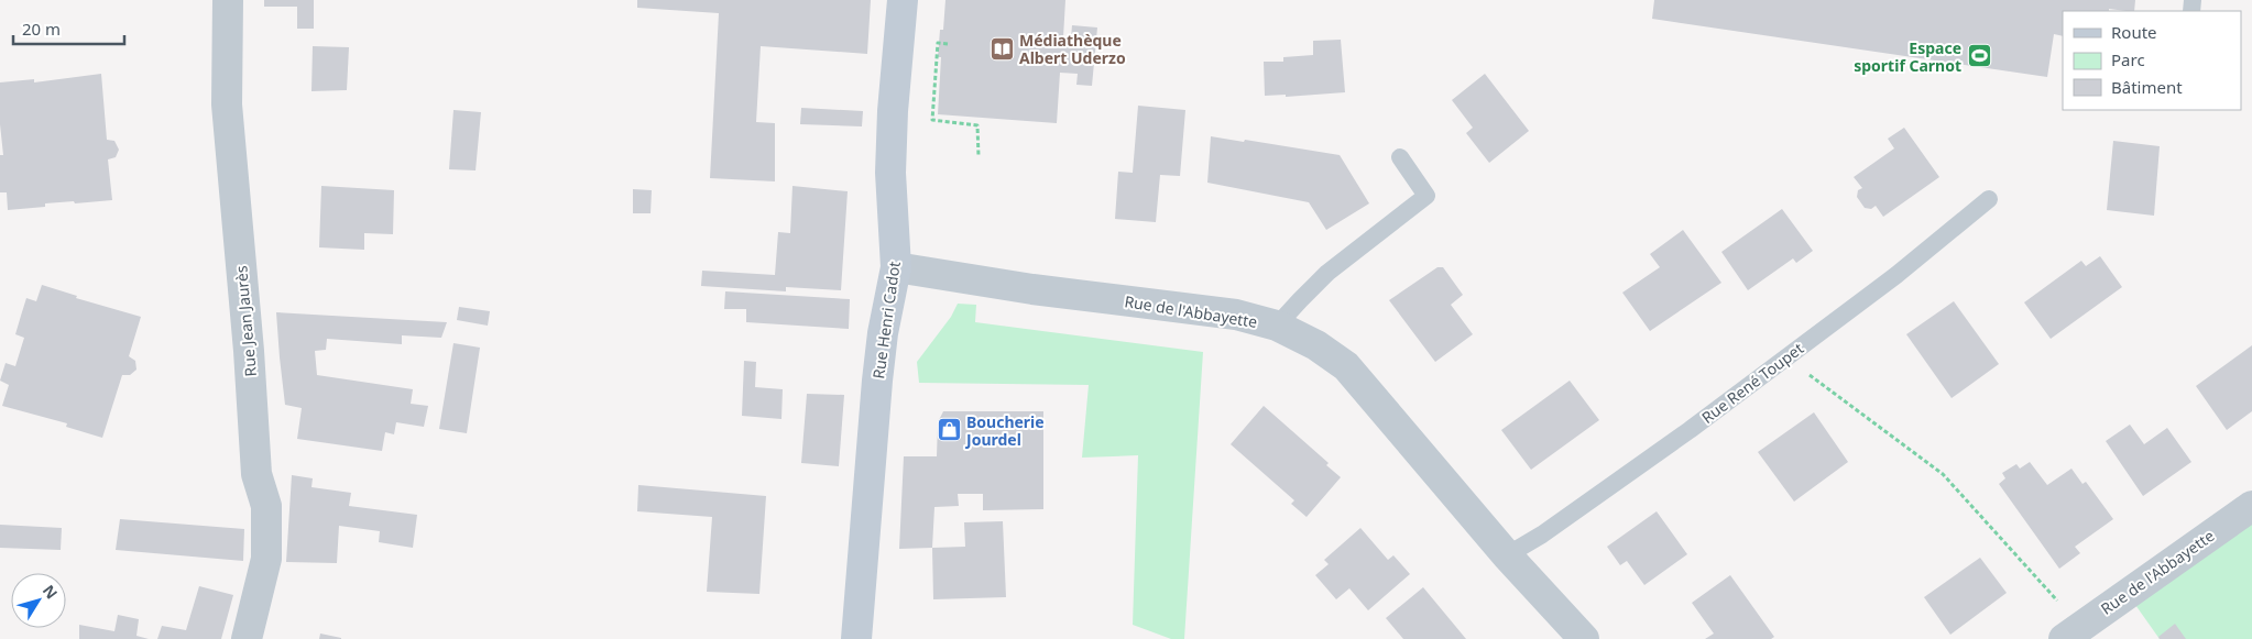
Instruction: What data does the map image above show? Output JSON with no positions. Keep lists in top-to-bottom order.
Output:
{
  "streets": {
    "main road": ["Rue Henri Cadot"],
    "street": ["Rue de l'Abbayette", "Rue Jean Jaurès"],
    "lane": ["Rue René Toupet"]
  },
  "crossings": [
    ["Rue de l'Abbayette", "Rue Henri Cadot"],
    ["Rue de l'Abbayette", "Rue René Toupet"]
  ],
  "places": {
    "library": ["Médiathèque Albert Uderzo"],
    "sports": ["Espace sportif Carnot"],
    "shop": ["Boucherie Jourdel"]
  },
  "legend": ["Route", "Parc", "Bâtiment"],
  "scale_bar": "20 m",
  "north": "top right"
}
